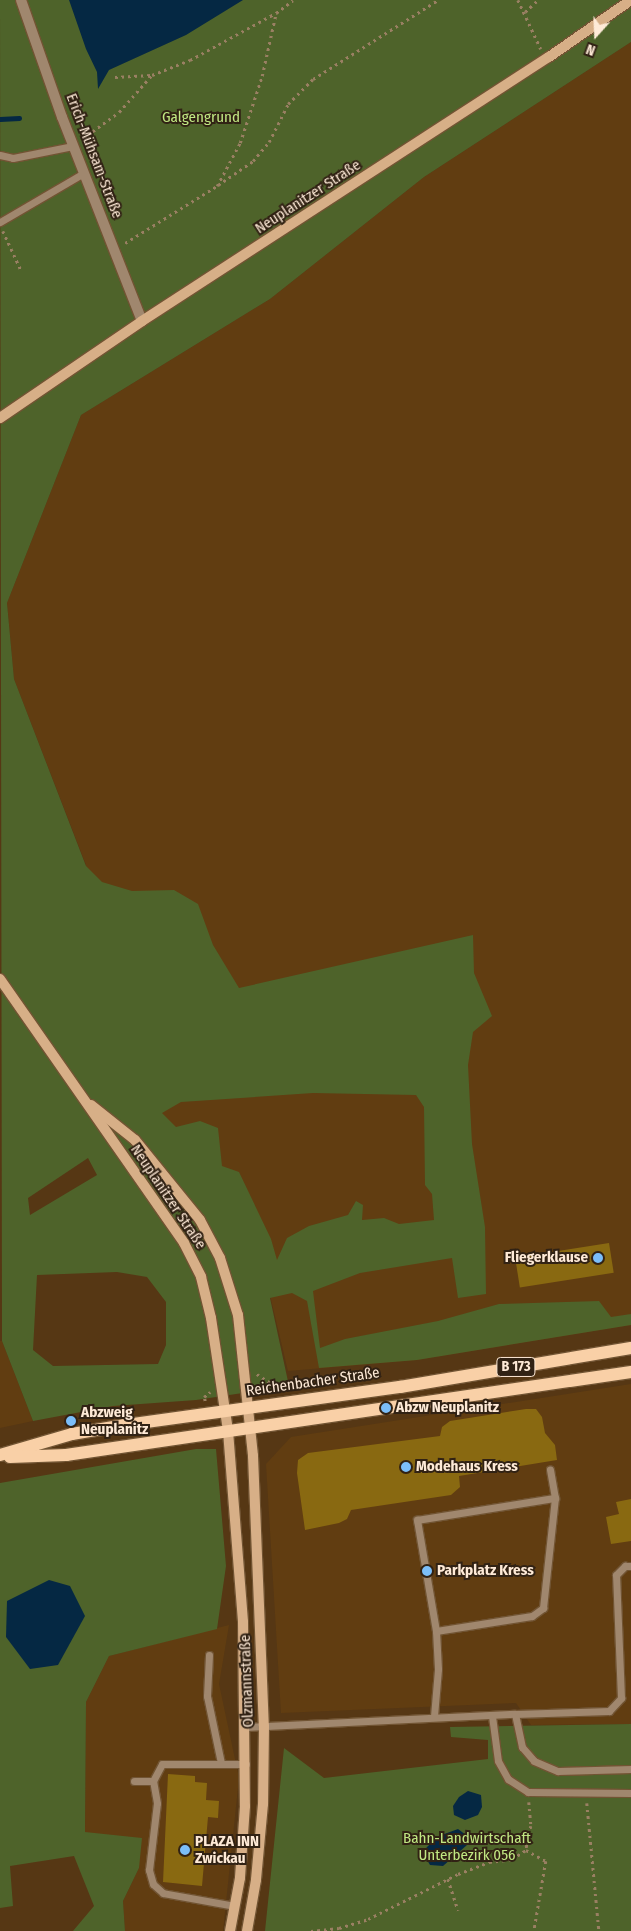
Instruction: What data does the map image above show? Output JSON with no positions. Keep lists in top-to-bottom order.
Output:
{
  "streets": {
    "main road": [
      "Neuplanitzer Straße",
      "B 173",
      "Reichenbacher Straße",
      "Olzmannstraße"
    ],
    "street": ["Erich-Mühsam-Straße"]
  },
  "crossings": [
    ["Erich-Mühsam-Straße", "Neuplanitzer Straße"],
    ["Neuplanitzer Straße", "Reichenbacher Straße"],
    ["Neuplanitzer Straße", "Olzmannstraße"],
    ["Reichenbacher Straße", "Olzmannstraße"]
  ],
  "parks": ["Galgengrund", "Bahn-Landwirtschaft Unterbezirk 056"],
  "places": [
    "Fliegerklause",
    "Abzw Neuplanitz",
    "Abzweig Neuplanitz",
    "Modehaus Kress",
    "Parkplatz Kress",
    "PLAZA INN Zwickau"
  ],
  "north": "bottom"
}
